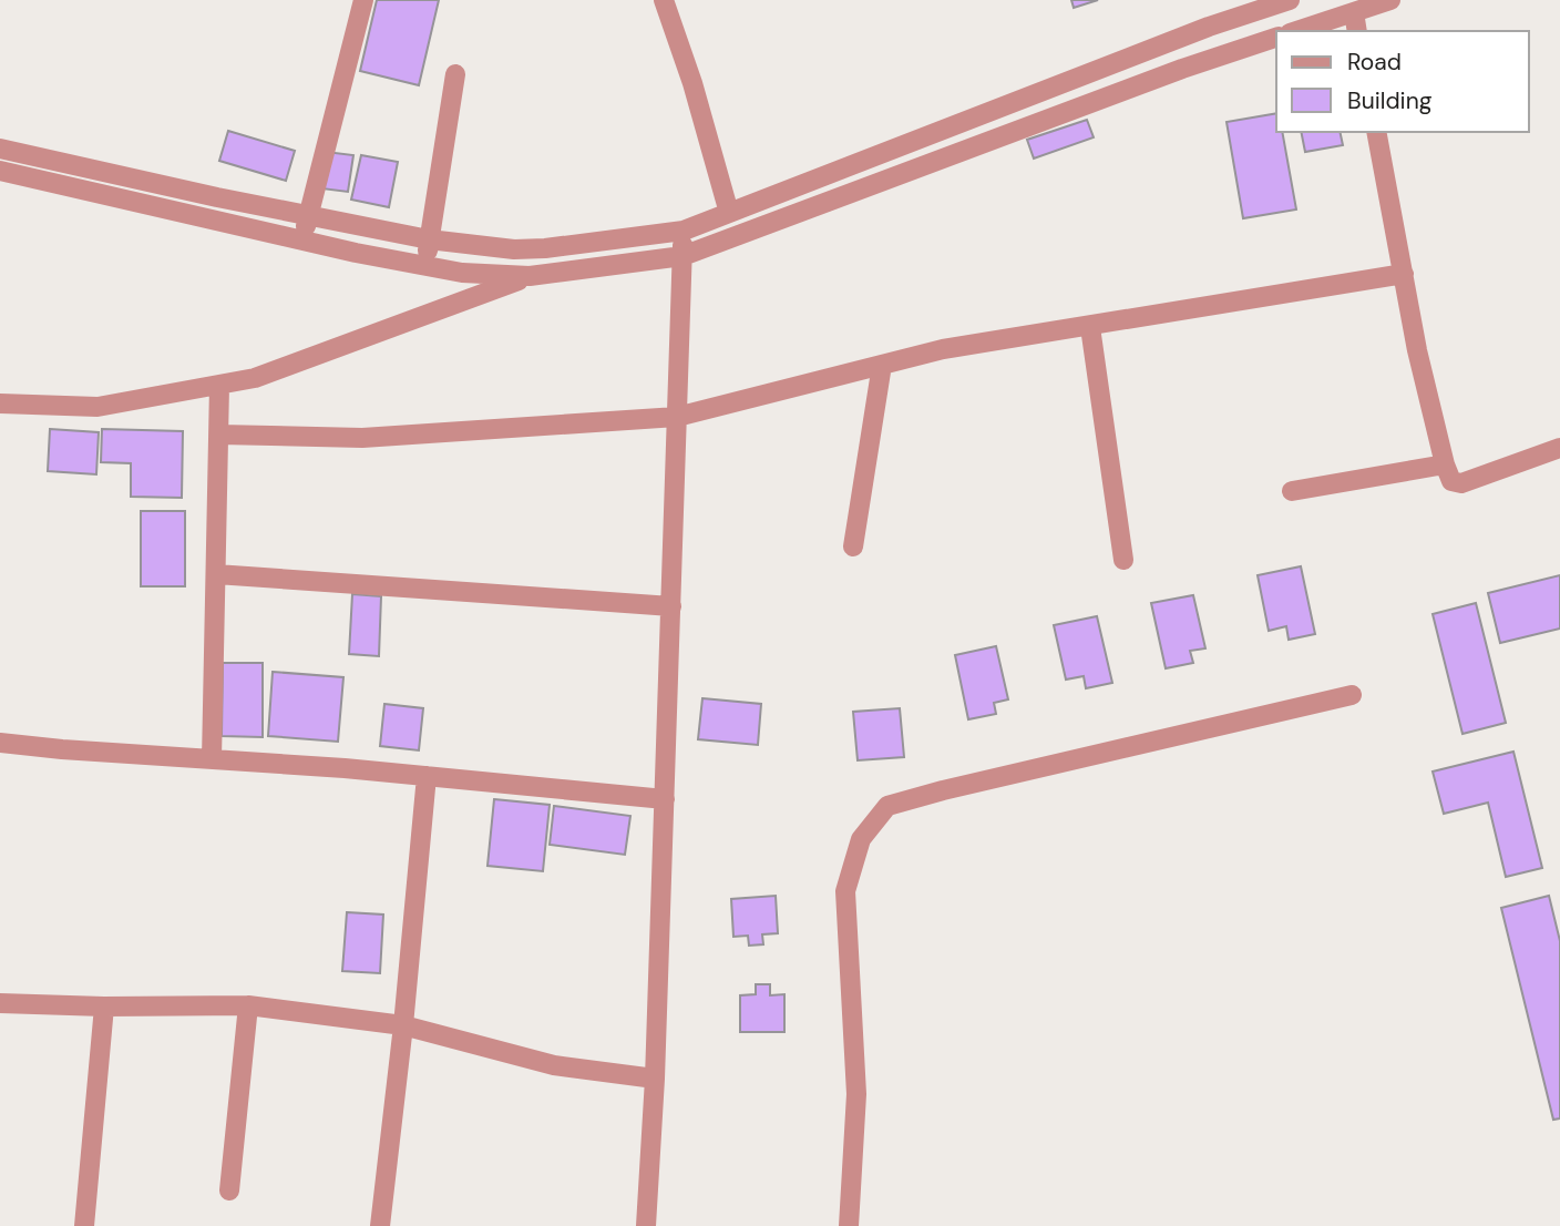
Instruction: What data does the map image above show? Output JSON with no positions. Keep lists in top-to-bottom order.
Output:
{
  "legend": ["Road", "Building"]
}
